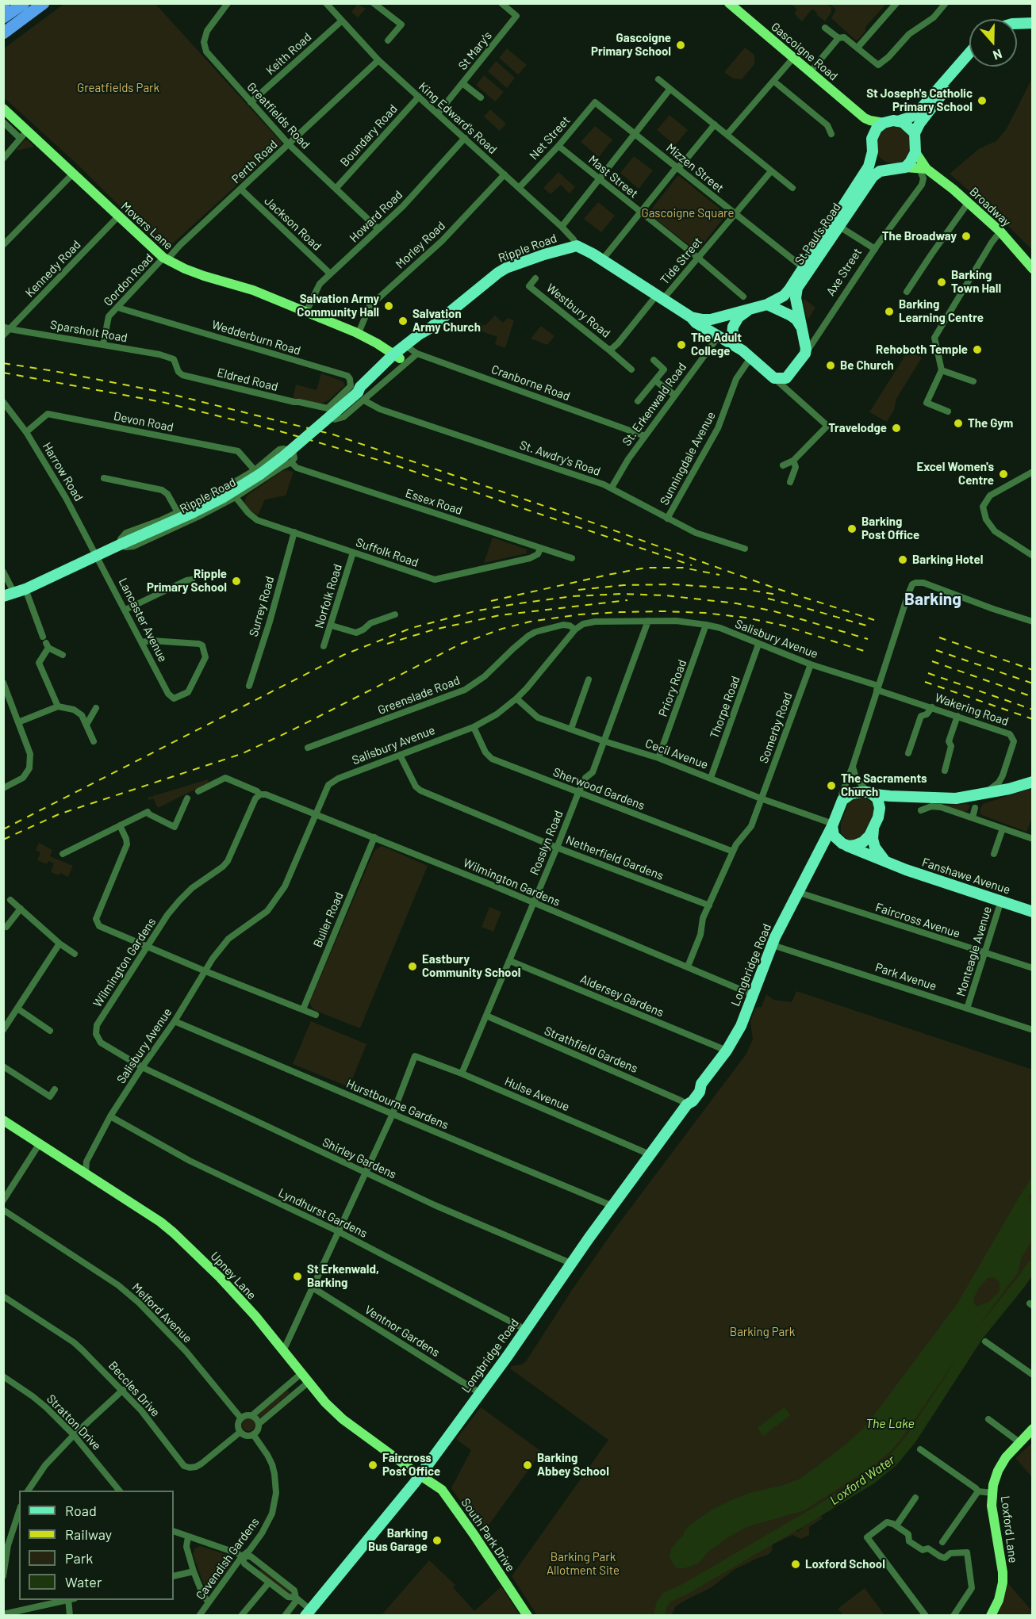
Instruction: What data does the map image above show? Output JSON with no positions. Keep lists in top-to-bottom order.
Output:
{
  "streets": {
    "main road": [
      "St Paul's Road",
      "Ripple Road",
      "Axe Street",
      "Fanshawe Avenue",
      "Longbridge Road"
    ],
    "street": [
      "St Mary's",
      "Gascoigne Road",
      "Keith Road",
      "Greatfields Road",
      "King Edward's Road",
      "Boundary Road",
      "Net Street",
      "Perth Road",
      "Mizzen Street",
      "Mast Street",
      "Broadway",
      "Howard Road",
      "Jackson Road",
      "Movers Lane",
      "Morley Road",
      "Tide Street",
      "Kennedy Road",
      "Gordon Road",
      "Westbury Road",
      "Sparsholt Road",
      "Wedderburn Road",
      "Eldred Road",
      "Cranborne Road",
      "St. Erkenwald Road",
      "Devon Road",
      "St. Awdry's Road",
      "Sunningdale Avenue",
      "Harrow Road",
      "Essex Road",
      "Suffolk Road",
      "Norfolk Road",
      "Surrey Road",
      "Lancaster Avenue",
      "Salisbury Avenue",
      "Priory Road",
      "Greenslade Road",
      "Thorpe Road",
      "Wakering Road",
      "Somerby Road",
      "Cecil Avenue",
      "Sherwood Gardens",
      "Rosslyn Road",
      "Netherfield Gardens",
      "Wilmington Gardens",
      "Buller Road",
      "Faircross Avenue",
      "Monteagle Avenue",
      "Park Avenue",
      "Aldersey Gardens",
      "Strathfield Gardens",
      "Hulse Avenue",
      "Hurstbourne Gardens",
      "Shirley Gardens",
      "Lyndhurst Gardens",
      "Upney Lane",
      "Melford Avenue",
      "Ventnor Gardens",
      "Beccles Drive",
      "Stratton Drive",
      "Loxford Lane",
      "South Park Drive",
      "Cavendish Gardens"
    ]
  },
  "crossings": [
    ["St Mary's", "King Edward's Road"],
    ["Gascoigne Road", "St Paul's Road"],
    ["Keith Road", "Greatfields Road"],
    ["Keith Road", "King Edward's Road"],
    ["Greatfields Road", "Boundary Road"],
    ["Greatfields Road", "Perth Road"],
    ["Greatfields Road", "Howard Road"],
    ["King Edward's Road", "Boundary Road"],
    ["King Edward's Road", "Net Street"],
    ["King Edward's Road", "Perth Road"],
    ["King Edward's Road", "Howard Road"],
    ["King Edward's Road", "Morley Road"],
    ["King Edward's Road", "Ripple Road"],
    ["Net Street", "Mizzen Street"],
    ["Net Street", "Mast Street"],
    ["Perth Road", "Jackson Road"],
    ["Perth Road", "Movers Lane"],
    ["Perth Road", "Gordon Road"],
    ["Mizzen Street", "St Paul's Road"],
    ["Mizzen Street", "Tide Street"],
    ["Mast Street", "Tide Street"],
    ["Broadway", "Axe Street"],
    ["Howard Road", "Jackson Road"],
    ["Howard Road", "Movers Lane"],
    ["Movers Lane", "Morley Road"],
    ["Movers Lane", "Ripple Road"],
    ["Movers Lane", "Kennedy Road"],
    ["Movers Lane", "Gordon Road"],
    ["Movers Lane", "Cranborne Road"],
    ["St Paul's Road", "Axe Street"],
    ["St Paul's Road", "Sunningdale Avenue"],
    ["Ripple Road", "Wedderburn Road"],
    ["Ripple Road", "Eldred Road"],
    ["Ripple Road", "Cranborne Road"],
    ["Ripple Road", "Devon Road"],
    ["Ripple Road", "St. Awdry's Road"],
    ["Ripple Road", "Harrow Road"],
    ["Ripple Road", "Essex Road"],
    ["Ripple Road", "Suffolk Road"],
    ["Ripple Road", "Lancaster Avenue"],
    ["Tide Street", "Westbury Road"],
    ["Kennedy Road", "Sparsholt Road"],
    ["Axe Street", "Sunningdale Avenue"],
    ["Gordon Road", "Sparsholt Road"],
    ["Gordon Road", "Wedderburn Road"],
    ["Sparsholt Road", "Eldred Road"],
    ["Wedderburn Road", "Eldred Road"],
    ["Cranborne Road", "St. Erkenwald Road"],
    ["St. Erkenwald Road", "St. Awdry's Road"],
    ["Devon Road", "Harrow Road"],
    ["St. Awdry's Road", "Sunningdale Avenue"],
    ["Harrow Road", "Lancaster Avenue"],
    ["Essex Road", "Suffolk Road"],
    ["Suffolk Road", "Norfolk Road"],
    ["Suffolk Road", "Surrey Road"],
    ["Salisbury Avenue", "Priory Road"],
    ["Salisbury Avenue", "Greenslade Road"],
    ["Salisbury Avenue", "Thorpe Road"],
    ["Salisbury Avenue", "Wakering Road"],
    ["Salisbury Avenue", "Somerby Road"],
    ["Salisbury Avenue", "Cecil Avenue"],
    ["Salisbury Avenue", "Sherwood Gardens"],
    ["Salisbury Avenue", "Rosslyn Road"],
    ["Salisbury Avenue", "Netherfield Gardens"],
    ["Salisbury Avenue", "Wilmington Gardens"],
    ["Salisbury Avenue", "Hurstbourne Gardens"],
    ["Salisbury Avenue", "Shirley Gardens"],
    ["Salisbury Avenue", "Lyndhurst Gardens"],
    ["Salisbury Avenue", "Upney Lane"],
    ["Priory Road", "Cecil Avenue"],
    ["Thorpe Road", "Cecil Avenue"],
    ["Somerby Road", "Cecil Avenue"],
    ["Somerby Road", "Sherwood Gardens"],
    ["Somerby Road", "Netherfield Gardens"],
    ["Somerby Road", "Wilmington Gardens"],
    ["Cecil Avenue", "Rosslyn Road"],
    ["Cecil Avenue", "Fanshawe Avenue"],
    ["Cecil Avenue", "Longbridge Road"],
    ["Sherwood Gardens", "Rosslyn Road"],
    ["Rosslyn Road", "Netherfield Gardens"],
    ["Rosslyn Road", "Wilmington Gardens"],
    ["Rosslyn Road", "Aldersey Gardens"],
    ["Rosslyn Road", "Strathfield Gardens"],
    ["Rosslyn Road", "Hulse Avenue"],
    ["Fanshawe Avenue", "Monteagle Avenue"],
    ["Fanshawe Avenue", "Longbridge Road"],
    ["Wilmington Gardens", "Buller Road"],
    ["Wilmington Gardens", "Longbridge Road"],
    ["Wilmington Gardens", "Shirley Gardens"],
    ["Faircross Avenue", "Monteagle Avenue"],
    ["Faircross Avenue", "Longbridge Road"],
    ["Monteagle Avenue", "Park Avenue"],
    ["Longbridge Road", "Park Avenue"],
    ["Longbridge Road", "Aldersey Gardens"],
    ["Longbridge Road", "Strathfield Gardens"],
    ["Longbridge Road", "Hulse Avenue"],
    ["Longbridge Road", "Hurstbourne Gardens"],
    ["Longbridge Road", "Shirley Gardens"],
    ["Longbridge Road", "Lyndhurst Gardens"],
    ["Longbridge Road", "Upney Lane"],
    ["Longbridge Road", "Ventnor Gardens"],
    ["Longbridge Road", "South Park Drive"],
    ["Hulse Avenue", "Hurstbourne Gardens"],
    ["Upney Lane", "South Park Drive"],
    ["Melford Avenue", "Beccles Drive"],
    ["Melford Avenue", "Cavendish Gardens"],
    ["Beccles Drive", "Cavendish Gardens"]
  ],
  "districts": ["Barking"],
  "water": ["The Lake", "Loxford Water"],
  "parks": [
    "Greatfields Park",
    "Gascoigne Square",
    "Barking Park",
    "Barking Park Allotment Site"
  ],
  "places": [
    "Gascoigne Primary School",
    "St Joseph's Catholic Primary School",
    "The Broadway",
    "Barking Town Hall",
    "Salvation Army Community Hall",
    "Barking Learning Centre",
    "Salvation Army Church",
    "The Adult College",
    "Rehoboth Temple",
    "Be Church",
    "The Gym",
    "Travelodge",
    "Excel Women's Centre",
    "Barking Post Office",
    "Barking Hotel",
    "Ripple Primary School",
    "The Sacraments Church",
    "Eastbury Community School",
    "St Erkenwald, Barking",
    "Faircross Post Office",
    "Barking Abbey School",
    "Barking Bus Garage",
    "Loxford School"
  ],
  "legend": [
    "Road",
    "Railway",
    "Park",
    "Water"
  ],
  "north": "bottom"
}
